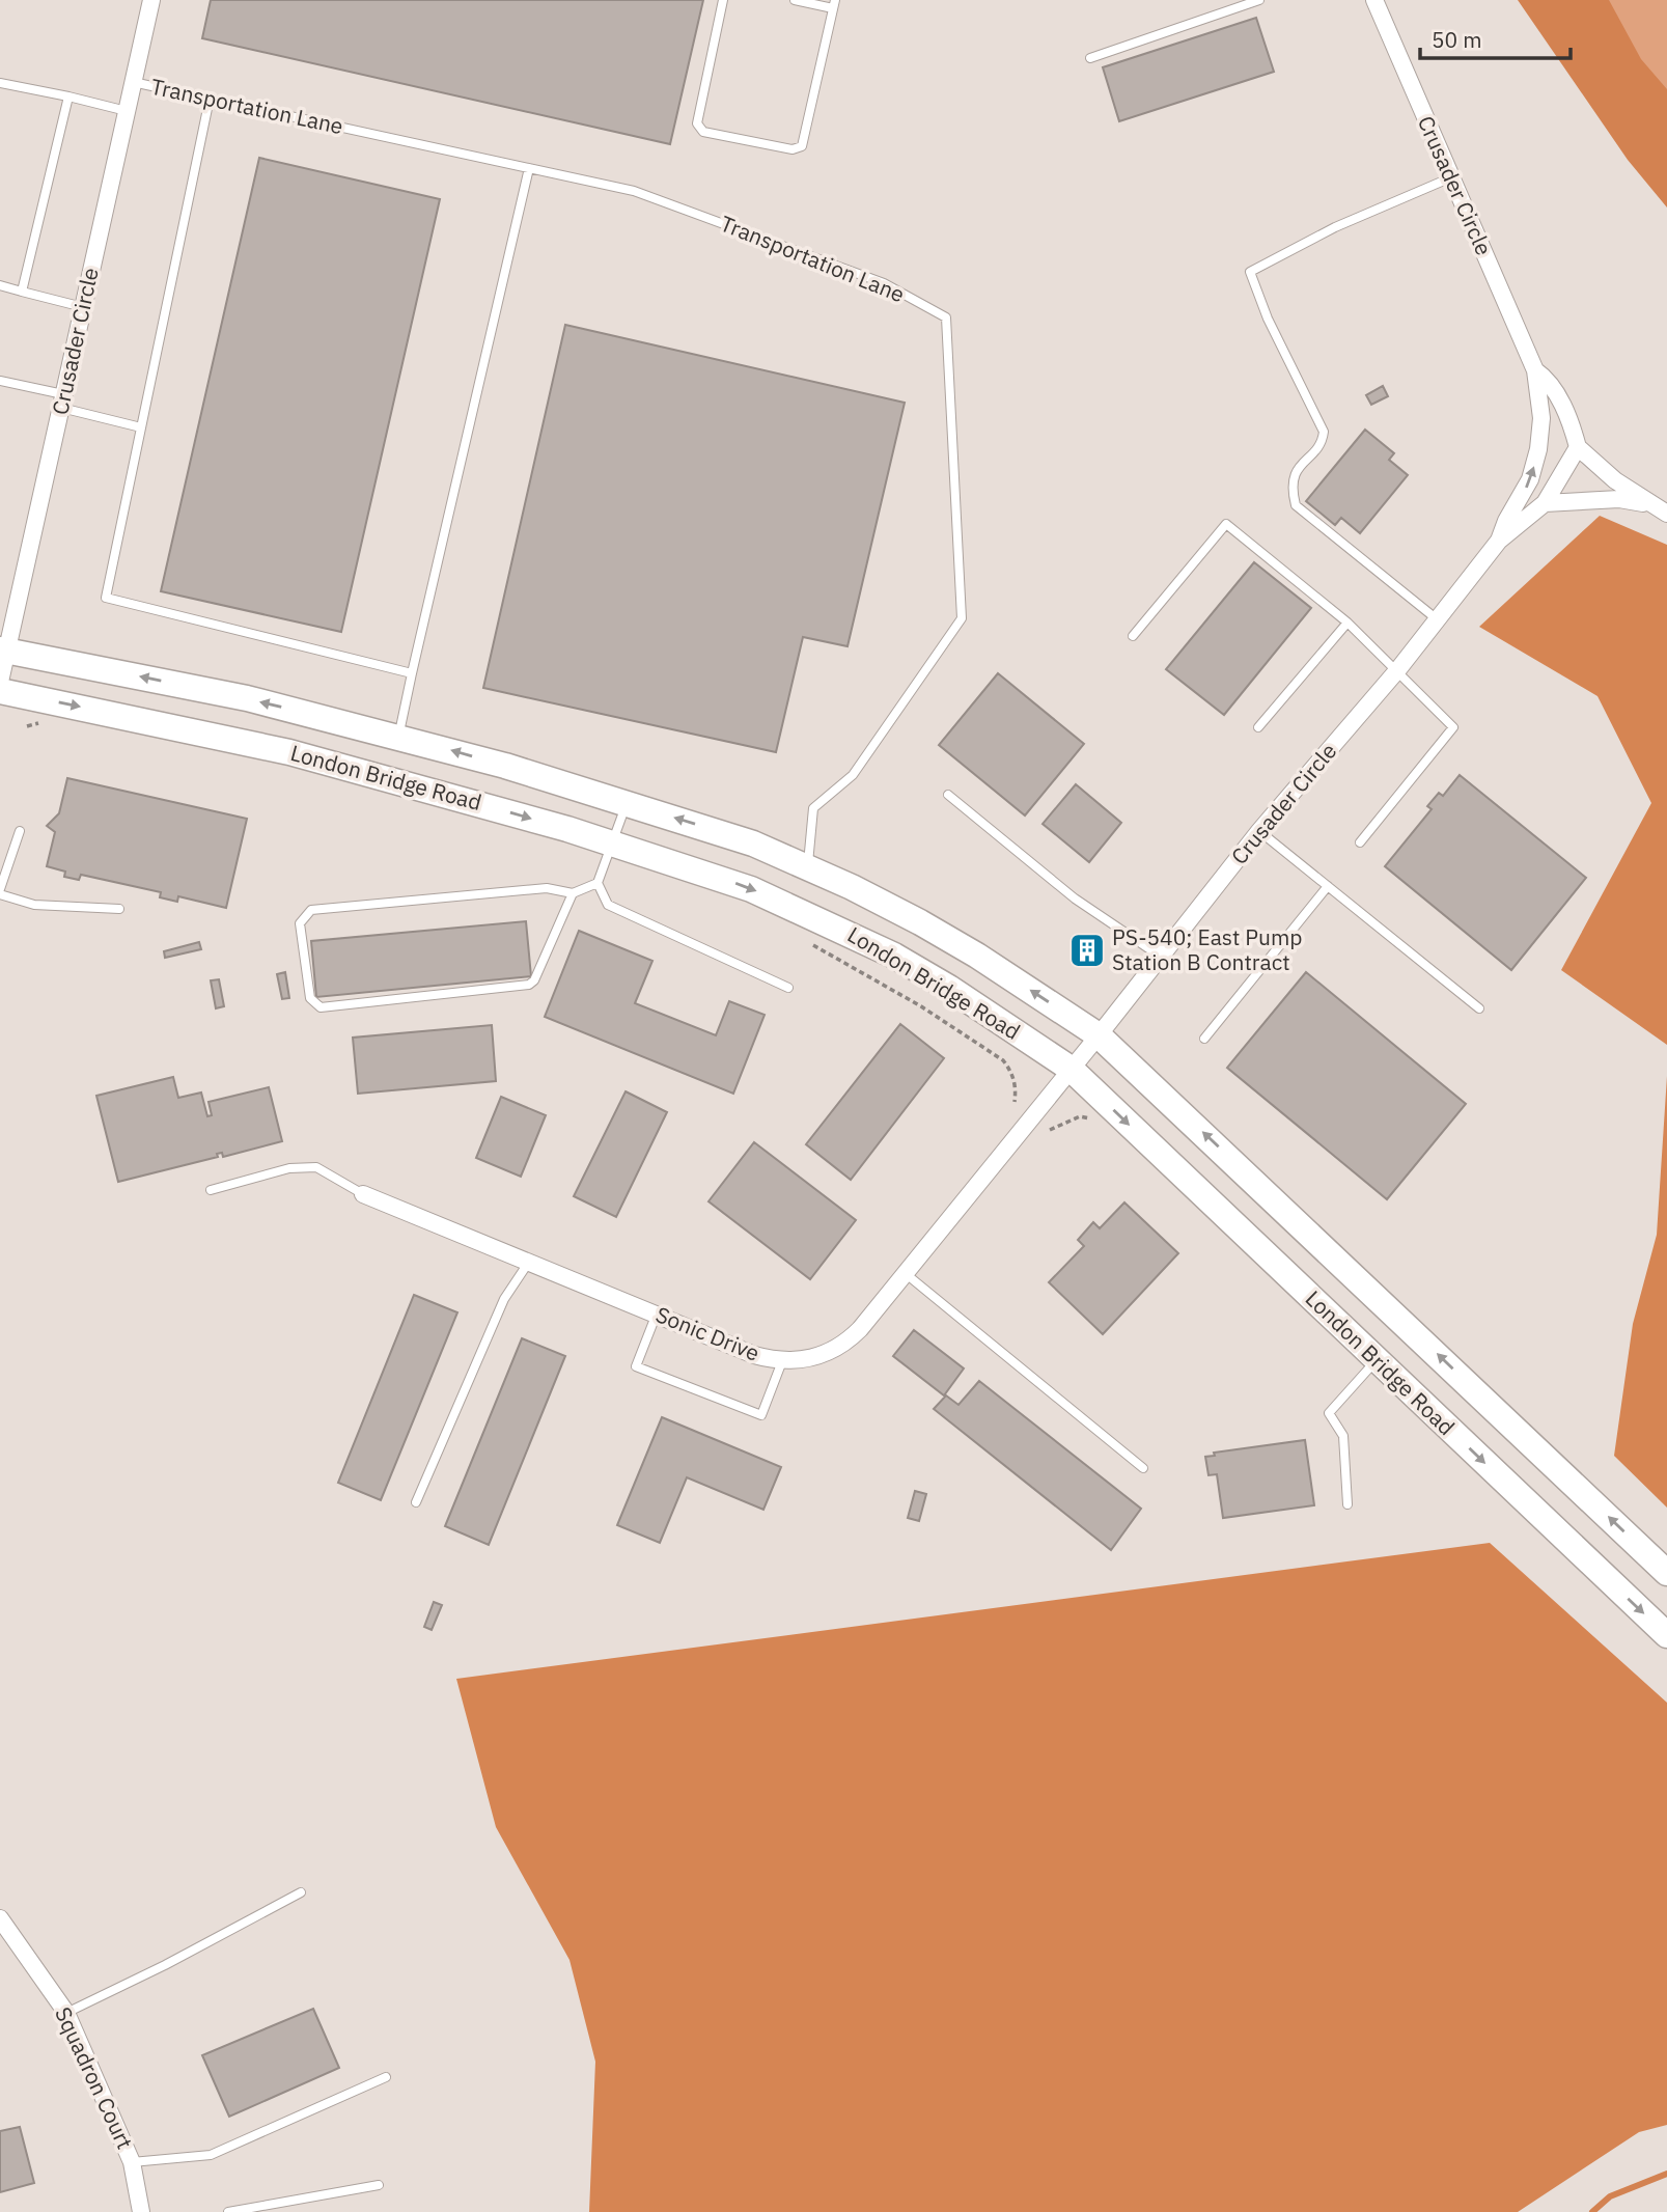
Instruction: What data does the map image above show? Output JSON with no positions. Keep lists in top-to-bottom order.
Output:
{
  "streets": {
    "main road": ["London Bridge Road"],
    "street": ["Crusader Circle", "Sonic Drive", "Squadron Court"],
    "lane": ["Transportation Lane"]
  },
  "crossings": [
    ["Transportation Lane", "Crusader Circle"],
    ["Transportation Lane", "London Bridge Road"],
    ["Crusader Circle", "London Bridge Road"],
    ["Crusader Circle", "Sonic Drive"],
    ["London Bridge Road", "Sonic Drive"]
  ],
  "places": {
    "building": ["PS-540; East Pump Station B Contract"]
  },
  "scale_bar": "50 m"
}
